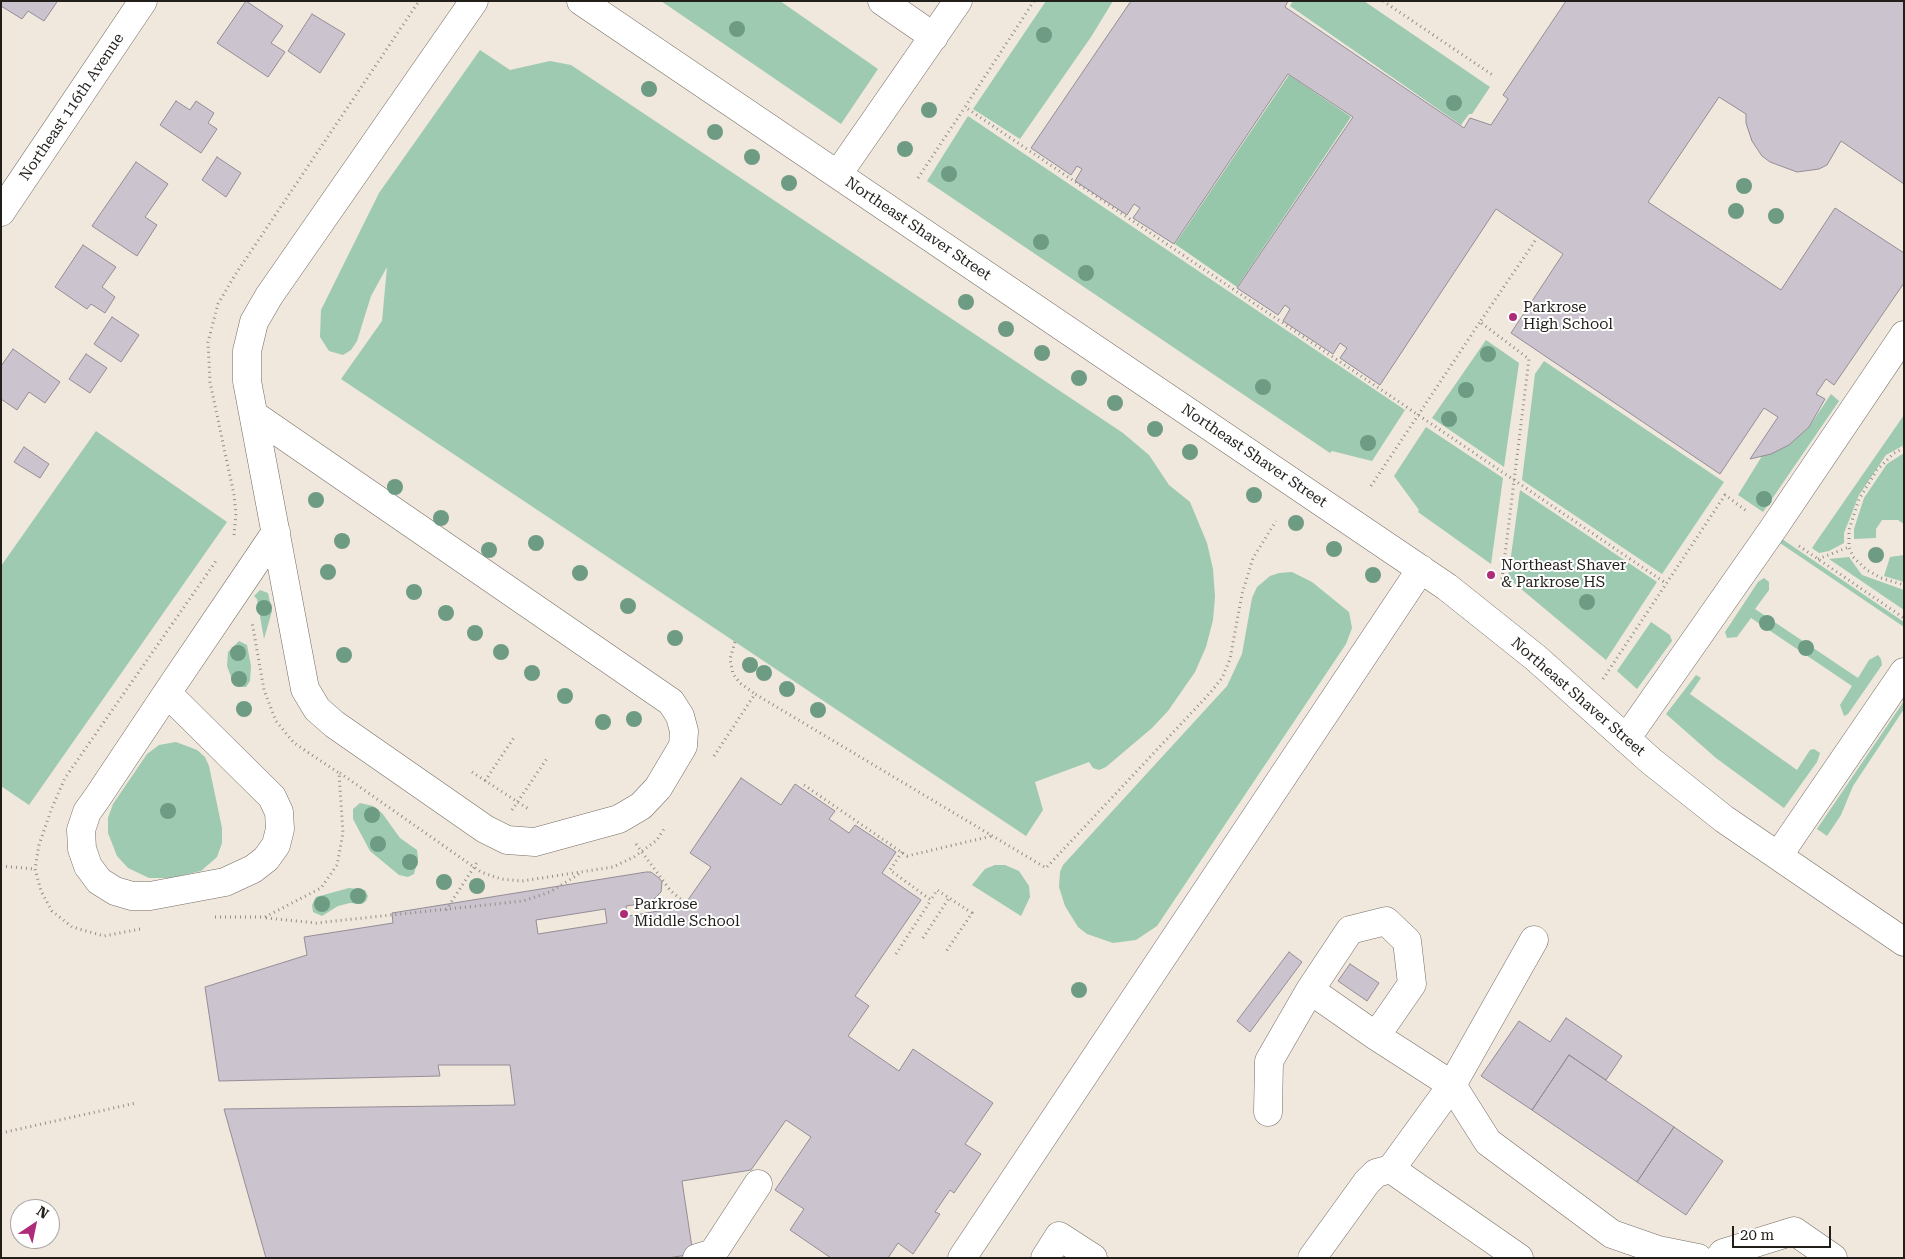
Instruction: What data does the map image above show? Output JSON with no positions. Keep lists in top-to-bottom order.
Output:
{
  "streets": {
    "street": ["Northeast 116th Avenue", "Northeast Shaver Street"]
  },
  "places": ["Parkrose High School", "Northeast Shaver & Parkrose HS", "Parkrose Middle School"],
  "scale_bar": "20 m",
  "north": "top right"
}
